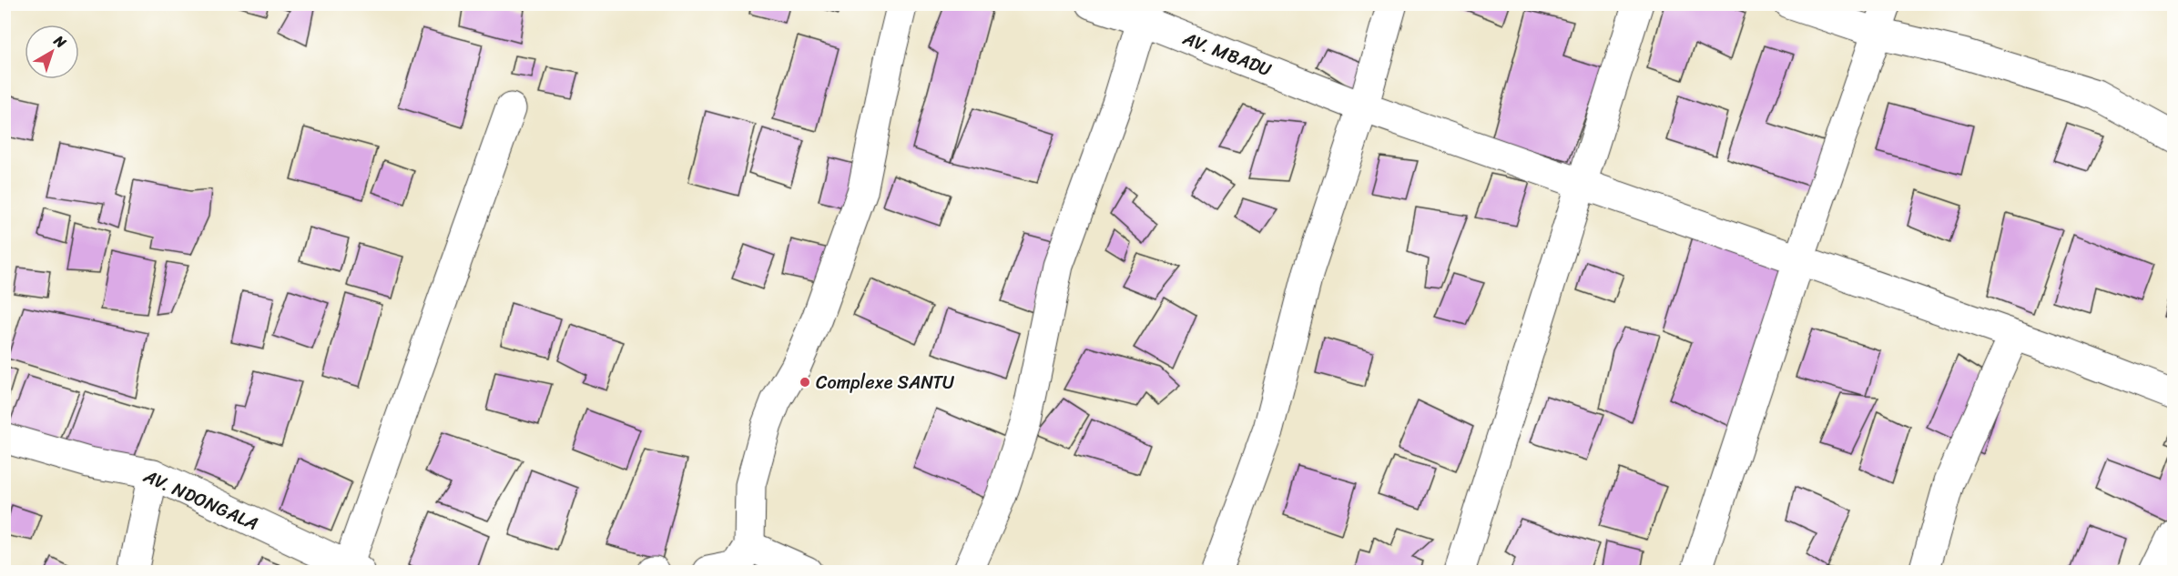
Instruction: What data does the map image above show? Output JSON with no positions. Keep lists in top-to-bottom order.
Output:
{
  "streets": {
    "street": ["AV. MBADU", "AV. NDONGALA"]
  },
  "places": ["Complexe SANTU"],
  "north": "top right"
}
